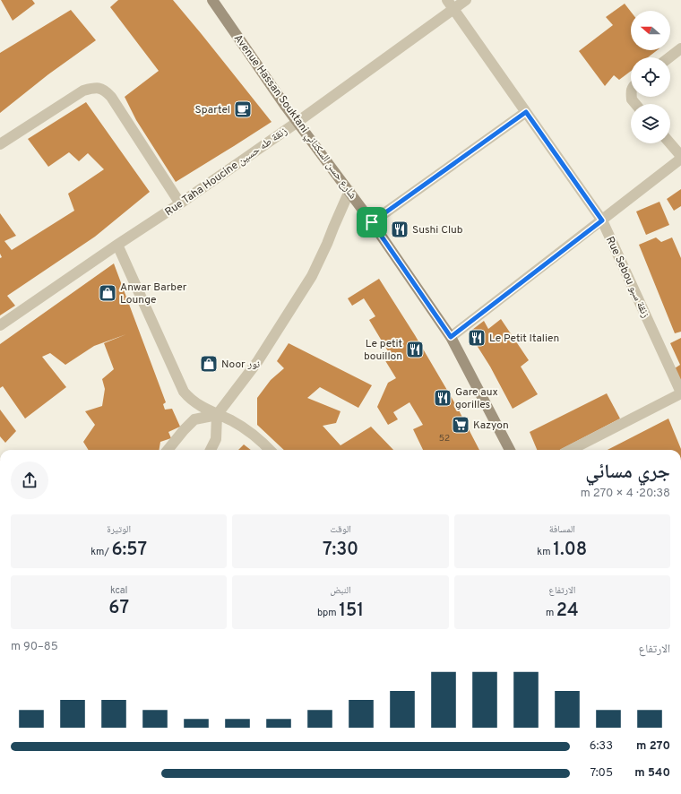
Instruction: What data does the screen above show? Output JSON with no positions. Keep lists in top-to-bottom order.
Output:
{
  "streets": {
    "street": ["Avenue Hassan Souktani شارع حسن السكتاني", "Rue Taha Houcine زنقة طه حسين", "Rue Sebou زنقة سبو"]
  },
  "crossings": [
    ["Avenue Hassan Souktani شارع حسن السكتاني", "Rue Taha Houcine زنقة طه حسين"],
    ["Rue Taha Houcine زنقة طه حسين", "Rue Sebou زنقة سبو"]
  ],
  "places": {
    "cafe": ["Spartel"],
    "restaurant": [
      "Sushi Club",
      "Le Petit Italien",
      "Le petit bouillon",
      "Gare aux gorilles"
    ],
    "shop": ["Anwar Barber Lounge", "Noor نور"],
    "supermarket": ["Kazyon"]
  },
  "house_numbers": ["52"],
  "north": "left",
  "page": {
    "heading": ["جري مسائي", "20:38 · 4 × 270 m"],
    "stats": [
      ["المسافة", "1.08 km"],
      ["الوقت", "7:30"],
      ["الوتيرة", "6:57 /km"],
      ["الارتفاع", "24 m"],
      ["النبض", "151 bpm"],
      ["kcal", "67"]
    ],
    "chart": ["الارتفاع", "85–90 m"],
    "list": [
      {
        "name": "270 m",
        "note": "6:33"
      },
      {
        "name": "540 m",
        "note": "7:05"
      }
    ]
  }
}
